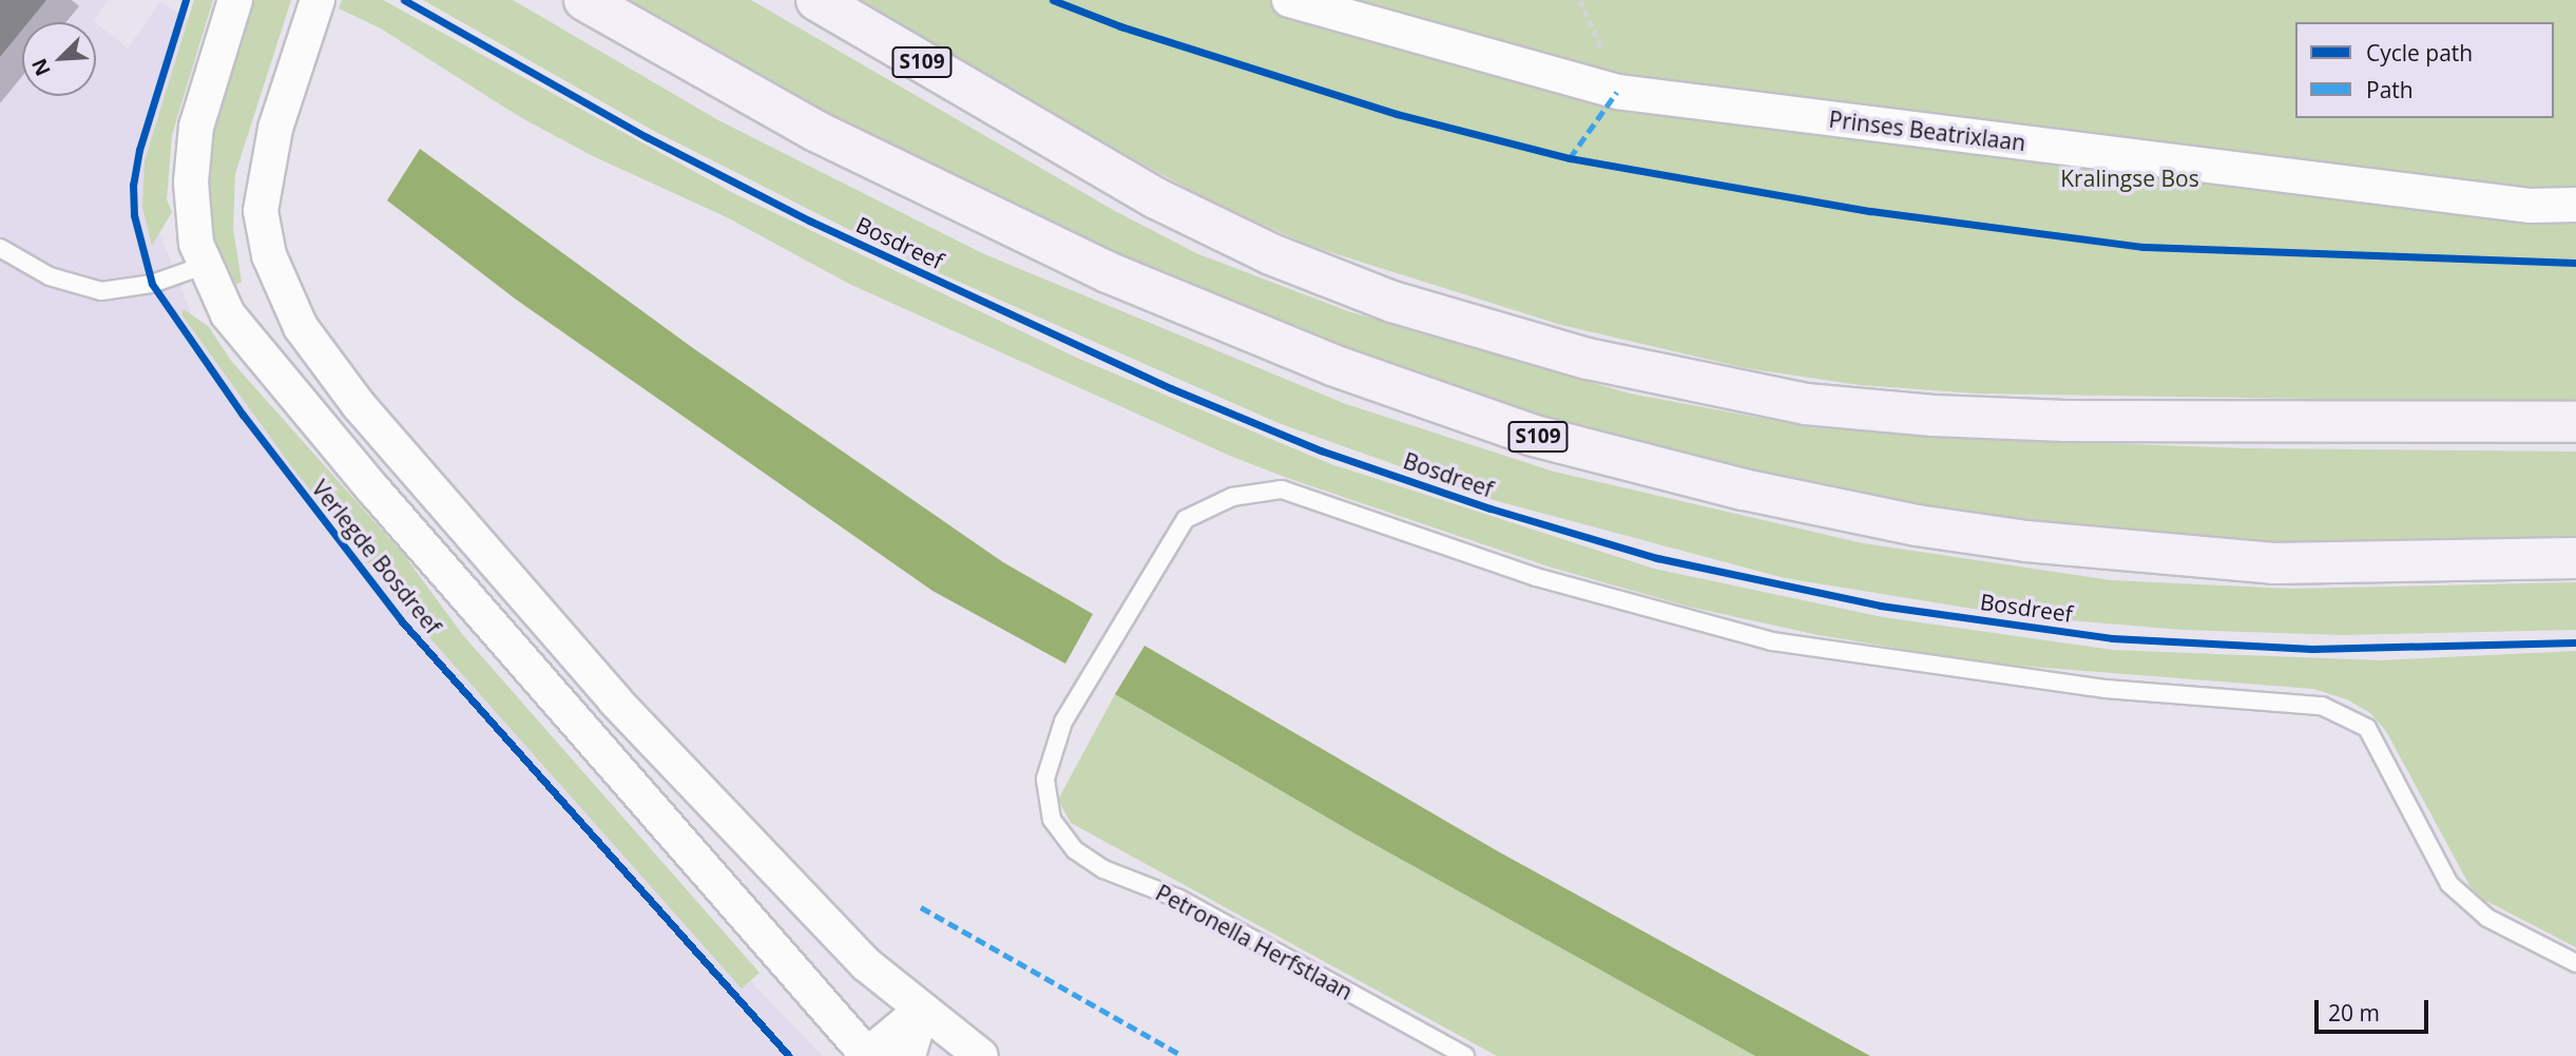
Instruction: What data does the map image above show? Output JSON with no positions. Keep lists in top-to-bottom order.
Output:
{
  "streets": {
    "highway": ["S109"],
    "street": ["Prinses Beatrixlaan", "Verlegde Bosdreef"],
    "lane": ["Petronella Herfstlaan"],
    "cycle path": ["Bosdreef"]
  },
  "parks": ["Kralingse Bos"],
  "legend": ["Cycle path", "Path"],
  "scale_bar": "20 m",
  "north": "bottom left"
}
